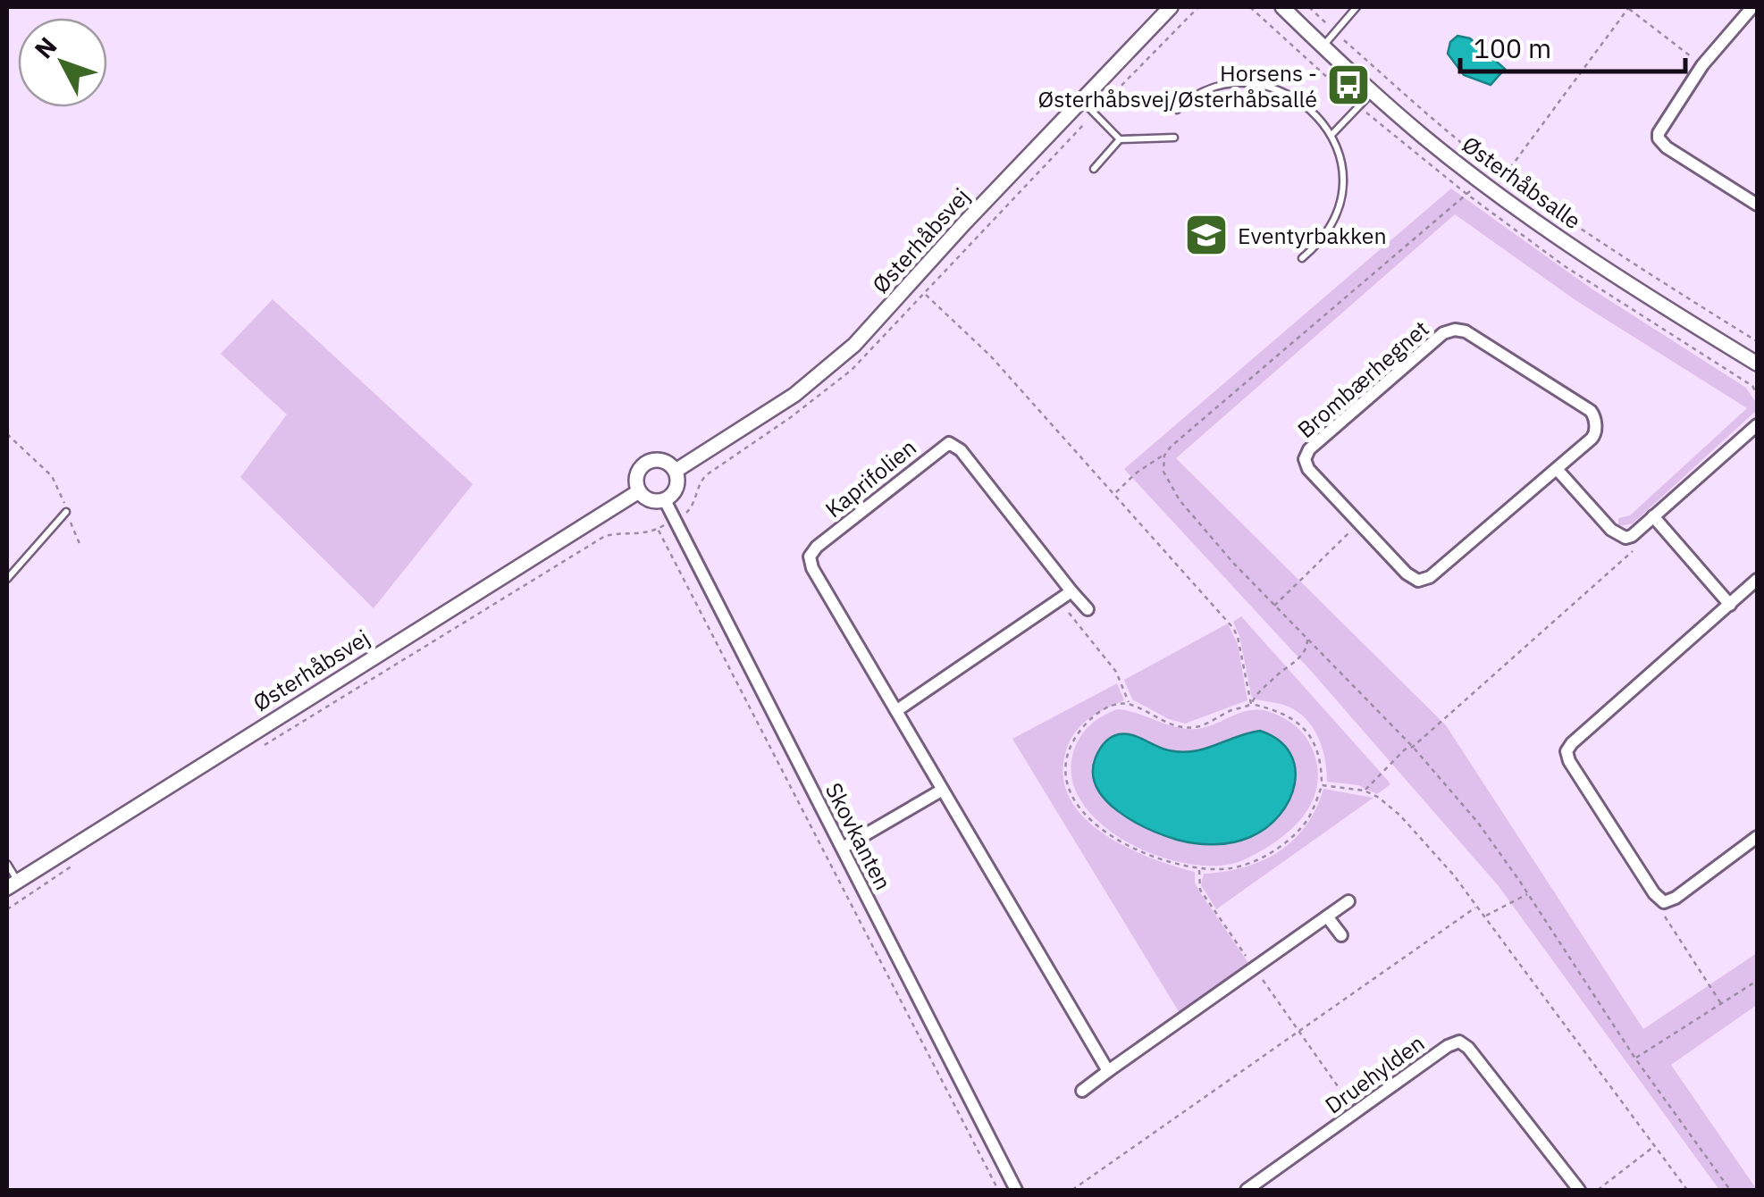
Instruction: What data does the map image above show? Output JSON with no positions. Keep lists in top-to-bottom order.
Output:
{
  "streets": {
    "street": [
      "Østerhåbsalle",
      "Østerhåbsvej",
      "Brombærhegnet",
      "Kaprifolien",
      "Skovkanten",
      "Druehylden"
    ]
  },
  "crossings": [
    ["Østerhåbsvej", "Skovkanten"]
  ],
  "places": {
    "bus stop": ["Horsens - Østerhåbsvej/Østerhåbsallé"],
    "school or university": ["Eventyrbakken"]
  },
  "scale_bar": "100 m",
  "north": "top left"
}
